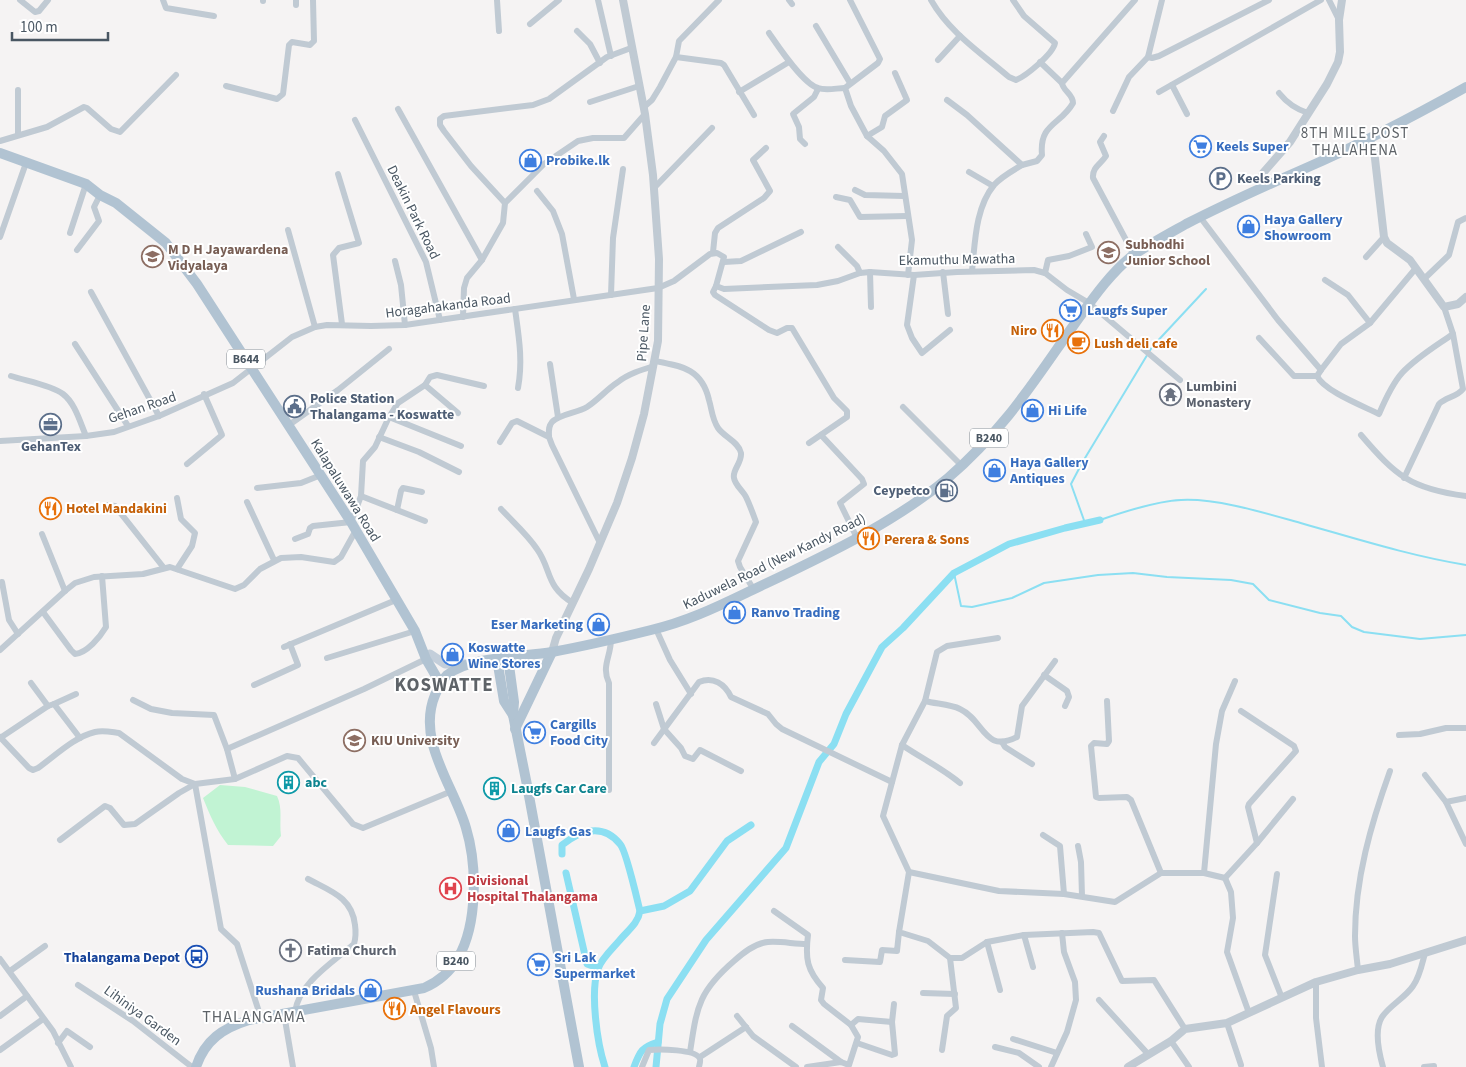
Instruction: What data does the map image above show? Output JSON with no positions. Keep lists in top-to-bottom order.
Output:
{
  "streets": {
    "main road": [
      "B644",
      "B240",
      "Kalapaluwawa Road",
      "Kaduwela Road (New Kandy Road)"
    ],
    "street": [
      "Deakin Park Road",
      "Ekamuthu Mawatha",
      "Horagahakanda Road",
      "Pipe Lane",
      "Gehan Road",
      "Lihiniya Garden"
    ]
  },
  "crossings": [
    ["Deakin Park Road", "Horagahakanda Road"],
    ["Horagahakanda Road", "Pipe Lane"],
    ["Horagahakanda Road", "Gehan Road"],
    ["Horagahakanda Road", "Kalapaluwawa Road"],
    ["Pipe Lane", "Kaduwela Road (New Kandy Road)"],
    ["Gehan Road", "Kalapaluwawa Road"],
    ["B240", "Kalapaluwawa Road"],
    ["B240", "Kaduwela Road (New Kandy Road)"],
    ["B240", "Lihiniya Garden"],
    ["Kalapaluwawa Road", "Kaduwela Road (New Kandy Road)"]
  ],
  "districts": ["8TH MILE POST THALAHENA", "KOSWATTE", "THALANGAMA"],
  "places": {
    "supermarket": [
      "Keels Super",
      "Laugfs Super",
      "Cargills Food City",
      "Sri Lak Supermarket"
    ],
    "shop": [
      "Probike.lk",
      "Haya Gallery Showroom",
      "Hi Life",
      "Haya Gallery Antiques",
      "Ranvo Trading",
      "Eser Marketing",
      "Koswatte Wine Stores",
      "Laugfs Gas",
      "Rushana Bridals"
    ],
    "parking": ["Keels Parking"],
    "school or university": ["Subhodhi Junior School", "M D H Jayawardena Vidyalaya", "KIU University"],
    "restaurant": [
      "Niro",
      "Hotel Mandakini",
      "Perera & Sons",
      "Angel Flavours"
    ],
    "cafe": ["Lush deli cafe"],
    "temple": ["Lumbini Monastery"],
    "public building": ["Police Station Thalangama - Koswatte"],
    "office": ["GehanTex"],
    "fuel station": ["Ceypetco"],
    "building": ["abc", "Laugfs Car Care"],
    "hospital": ["Divisional Hospital Thalangama"],
    "church": ["Fatima Church"],
    "bus stop": ["Thalangama Depot"]
  },
  "scale_bar": "100 m"
}
